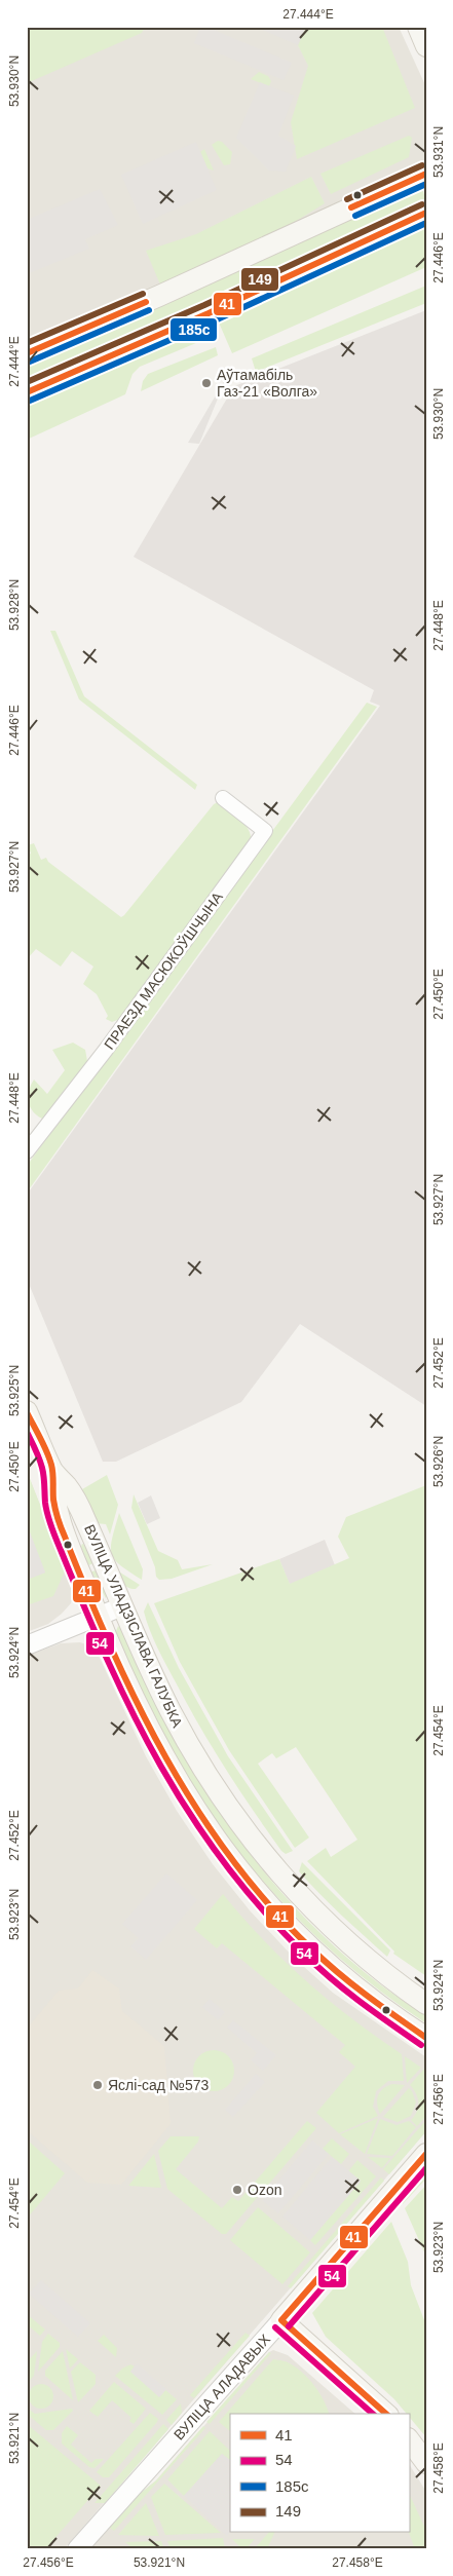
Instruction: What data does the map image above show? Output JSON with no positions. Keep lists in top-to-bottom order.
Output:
{
  "streets": {
    "main road": ["ВУЛІЦА УЛАДЗІСЛАВА ГАЛУБКА", "ВУЛІЦА АЛАДАВЫХ"],
    "street": ["ПРАЕЗД МАСЮКОЎШЧЫНА"]
  },
  "places": ["Аўтамабіль Газ-21 «Волга»", "Яслі-сад №573", "Ozon"],
  "lines": [
    "transit line 149",
    "transit line 41",
    "transit line 185с",
    "transit line 54"
  ],
  "legend": [
    "41",
    "54",
    "185с",
    "149"
  ],
  "coordinates": [
    "27.444°E",
    "53.930°N",
    "53.931°N",
    "27.446°E",
    "53.928°N",
    "27.448°E",
    "53.927°N",
    "27.450°E",
    "27.452°E",
    "53.925°N",
    "53.926°N",
    "53.924°N",
    "27.454°E",
    "53.923°N",
    "27.456°E",
    "53.921°N",
    "27.458°E"
  ]
}
